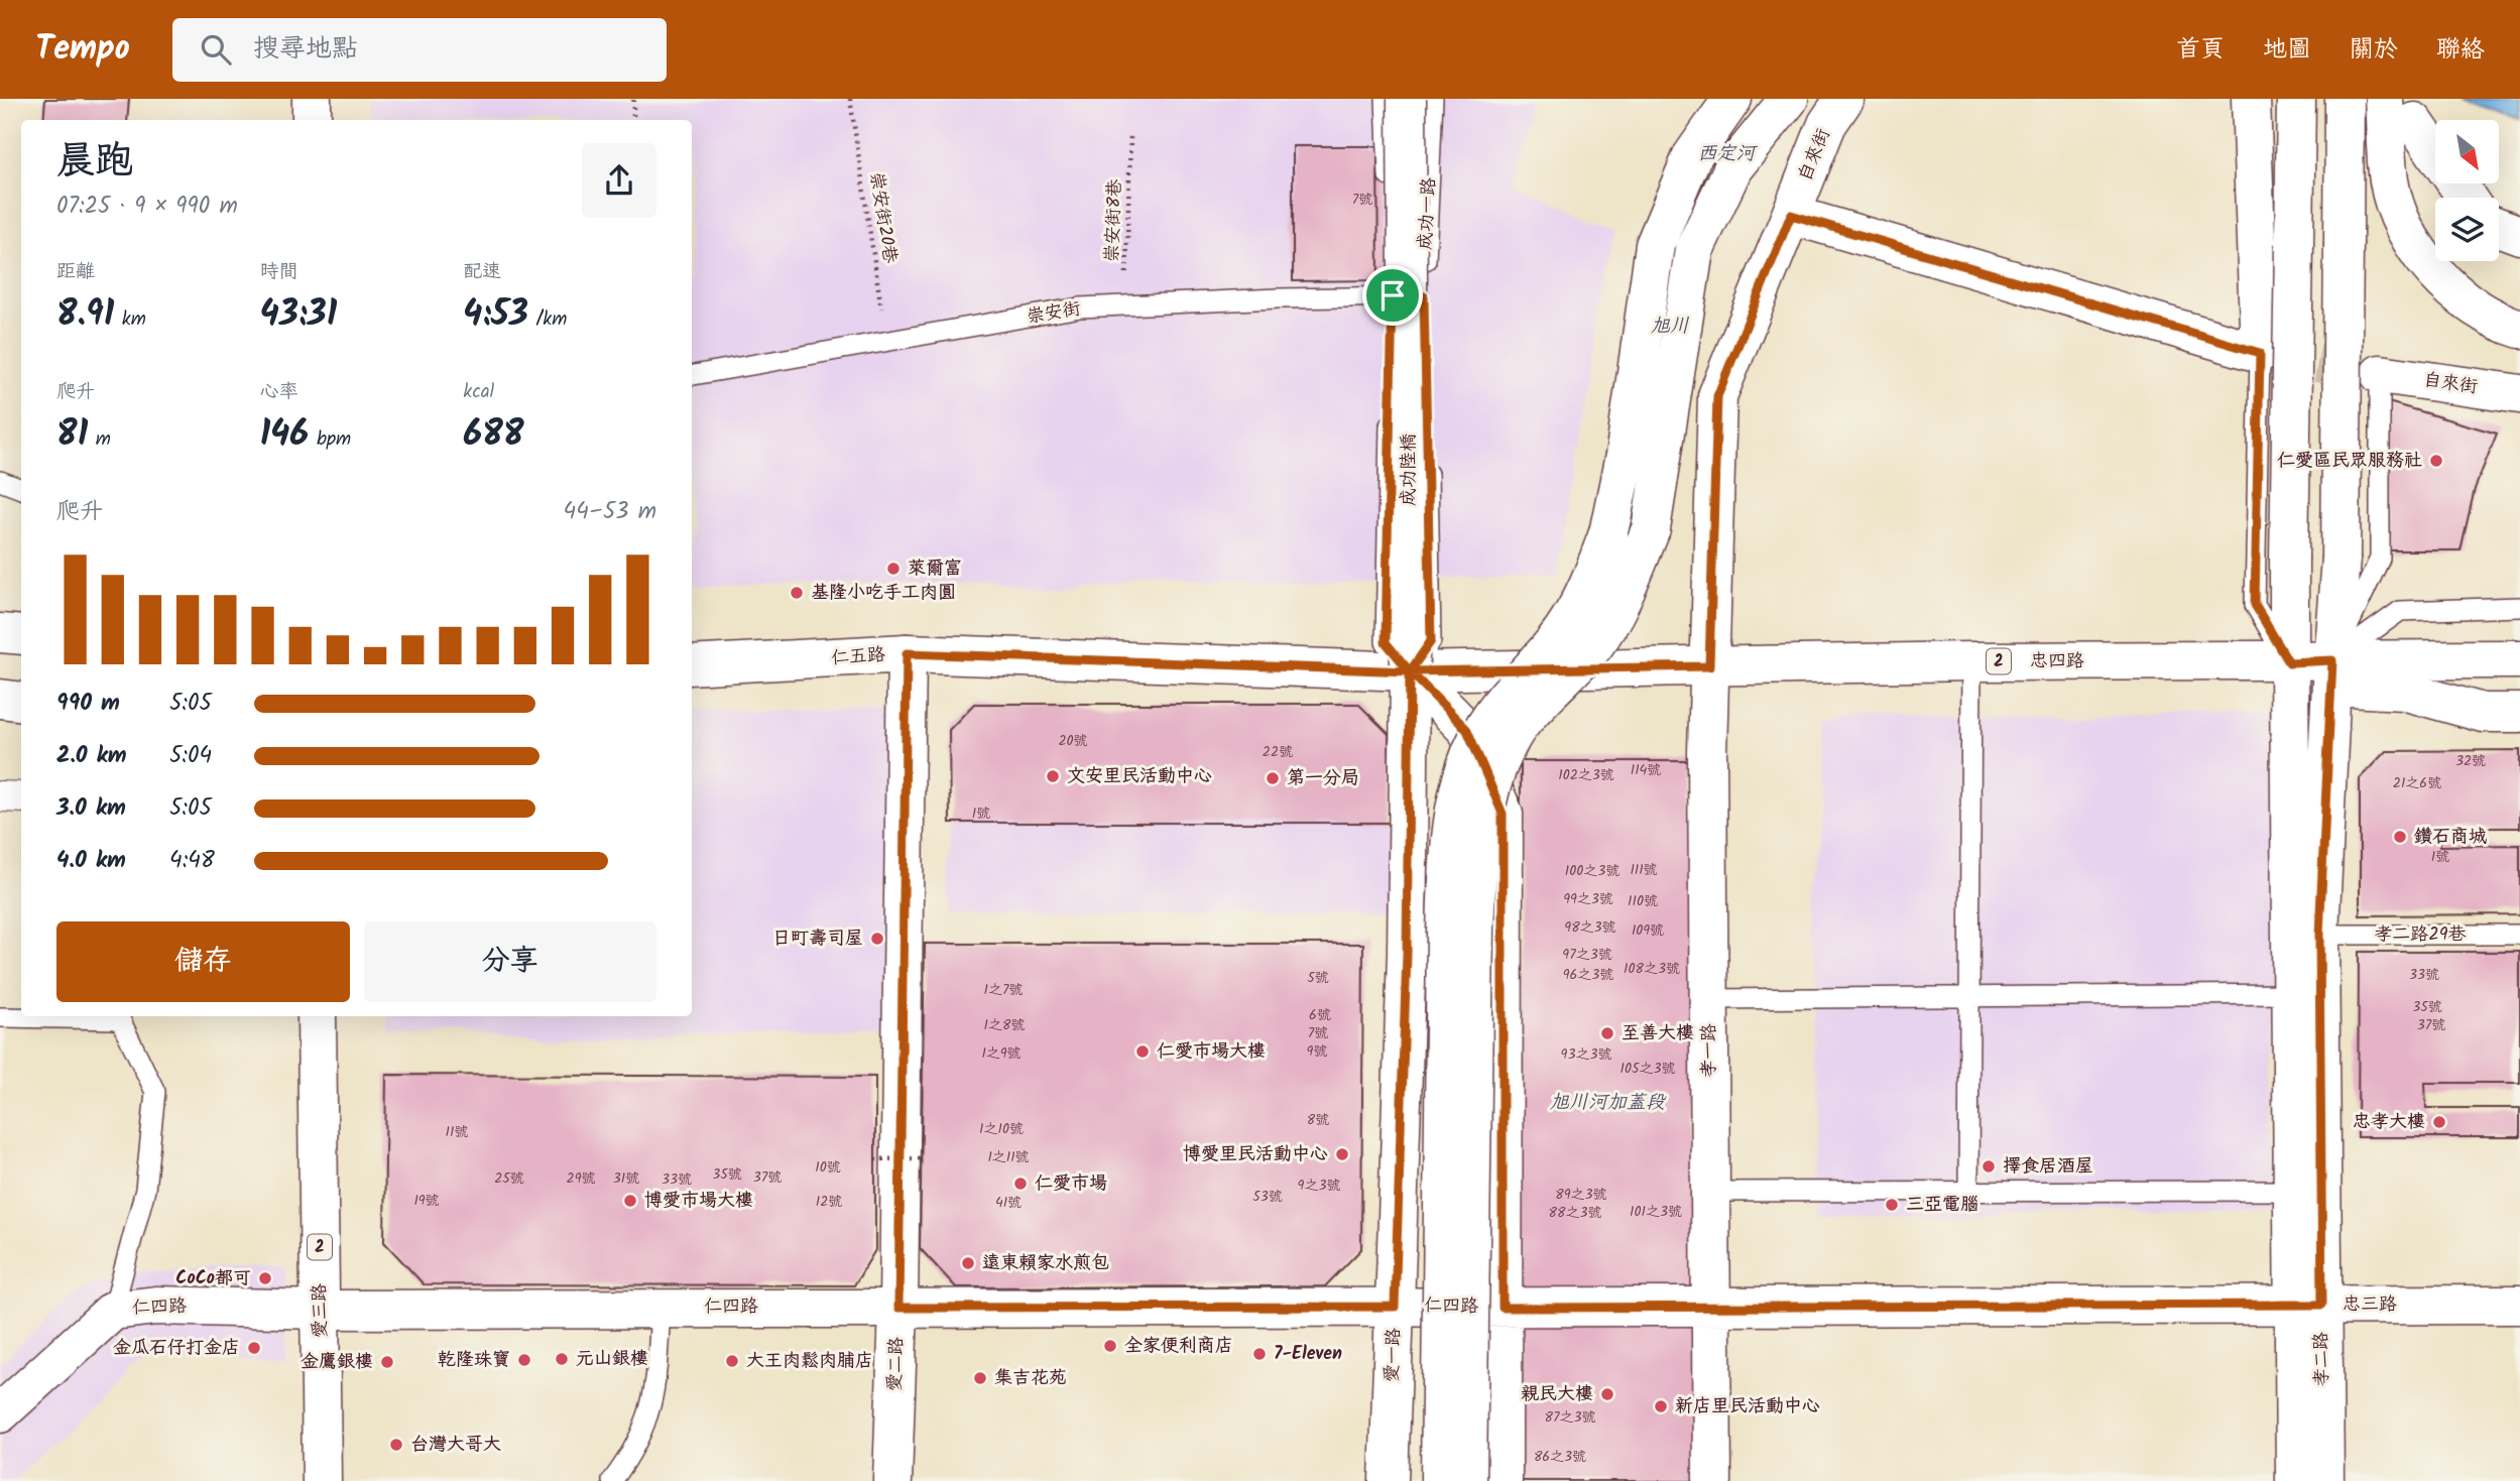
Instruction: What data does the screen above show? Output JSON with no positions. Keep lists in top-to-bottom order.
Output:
{
  "streets": {
    "main road": [
      "自來街",
      "成功陸橋",
      "仁五路",
      "2",
      "忠四路",
      "孝一路",
      "忠三路",
      "仁四路",
      "愛三路",
      "愛一路",
      "孝二路",
      "愛二路"
    ],
    "lane": ["成功一路", "崇安街", "孝二路29巷"],
    "path": ["崇安街20巷", "崇安街8巷"]
  },
  "crossings": [
    ["自來街", "孝一路"],
    ["成功一路", "崇安街"],
    ["成功一路", "成功陸橋"],
    ["成功一路", "仁五路"],
    ["成功一路", "2"],
    ["成功一路", "愛一路"],
    ["崇安街20巷", "崇安街"],
    ["崇安街8巷", "崇安街"],
    ["成功陸橋", "仁五路"],
    ["成功陸橋", "2"],
    ["成功陸橋", "愛一路"],
    ["仁五路", "2"],
    ["仁五路", "愛一路"],
    ["仁五路", "愛二路"],
    ["2", "忠四路"],
    ["2", "孝一路"],
    ["2", "愛一路"],
    ["忠四路", "孝一路"],
    ["忠四路", "孝二路"],
    ["孝二路29巷", "孝二路"],
    ["孝一路", "忠三路"],
    ["孝一路", "仁四路"],
    ["忠三路", "仁四路"],
    ["忠三路", "孝二路"],
    ["仁四路", "愛三路"],
    ["仁四路", "愛一路"],
    ["仁四路", "愛二路"]
  ],
  "water": ["西定河", "旭川", "旭川河加蓋段"],
  "places": [
    "仁愛區民眾服務社",
    "萊爾富",
    "基隆小吃手工肉圓",
    "文安里民活動中心",
    "第一分局",
    "鑽石商城",
    "日町壽司屋",
    "至善大樓",
    "仁愛市場大樓",
    "忠孝大樓",
    "博愛里民活動中心",
    "擇食居酒屋",
    "仁愛市場",
    "博愛市場大樓",
    "三亞電腦",
    "遠東賴家水煎包",
    "CoCo都可",
    "全家便利商店",
    "金瓜石仔打金店",
    "7-Eleven",
    "元山銀樓",
    "乾隆珠寶",
    "大王肉鬆肉脯店",
    "金鷹銀樓",
    "集吉花苑",
    "親民大樓",
    "新店里民活動中心",
    "台灣大哥大"
  ],
  "house_numbers": [
    "7號",
    "20號",
    "22號",
    "32號",
    "114號",
    "102之3號",
    "21之6號",
    "1號",
    "1號",
    "111號",
    "100之3號",
    "99之3號",
    "110號",
    "98之3號",
    "109號",
    "97之3號",
    "108之3號",
    "96之3號",
    "33號",
    "5號",
    "1之7號",
    "35號",
    "6號",
    "1之8號",
    "37號",
    "7號",
    "9號",
    "1之9號",
    "93之3號",
    "105之3號",
    "8號",
    "1之10號",
    "11號",
    "1之11號",
    "10號",
    "35號",
    "37號",
    "25號",
    "29號",
    "31號",
    "33號",
    "9之3號",
    "89之3號",
    "53號",
    "19號",
    "12號",
    "41號",
    "101之3號",
    "88之3號",
    "87之3號",
    "86之3號"
  ],
  "north": "bottom right",
  "page": {
    "header": "Tempo",
    "search": "搜尋地點",
    "nav": [
      "首頁",
      "地圖",
      "關於",
      "聯絡"
    ],
    "heading": ["晨跑", "07:25 · 9 × 990 m"],
    "stats": [
      ["距離", "8.91 km"],
      ["時間", "43:31"],
      ["配速", "4:53 /km"],
      ["爬升", "81 m"],
      ["心率", "146 bpm"],
      ["kcal", "688"]
    ],
    "chart": ["爬升", "44–53 m"],
    "list": [
      {
        "name": "990 m",
        "note": "5:05"
      },
      {
        "name": "2.0 km",
        "note": "5:04"
      },
      {
        "name": "3.0 km",
        "note": "5:05"
      },
      {
        "name": "4.0 km",
        "note": "4:48"
      }
    ],
    "buttons": ["儲存", "分享"]
  }
}
